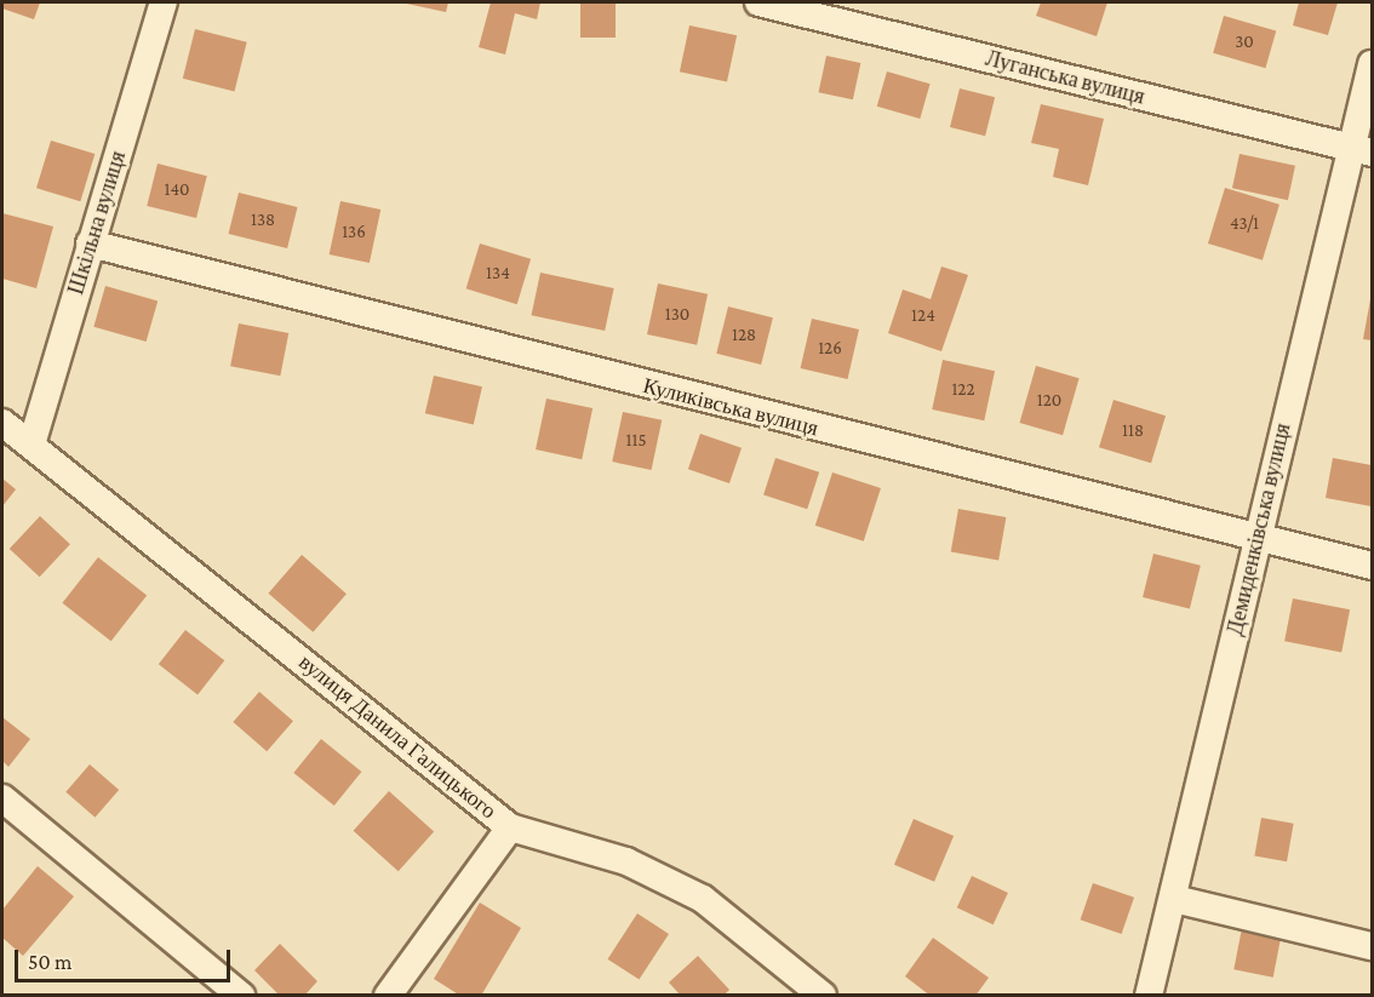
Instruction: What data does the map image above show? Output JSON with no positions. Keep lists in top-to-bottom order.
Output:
{
  "streets": {
    "street": [
      "Луганська вулиця",
      "Шкільна вулиця",
      "Куликівська вулиця",
      "Демиденківська вулиця",
      "вулиця Данила Галицького"
    ]
  },
  "crossings": [
    ["Луганська вулиця", "Демиденківська вулиця"],
    ["Шкільна вулиця", "Куликівська вулиця"],
    ["Шкільна вулиця", "вулиця Данила Галицького"],
    ["Куликівська вулиця", "Демиденківська вулиця"]
  ],
  "house_numbers": [
    "30",
    "140",
    "138",
    "43/1",
    "136",
    "134",
    "130",
    "124",
    "128",
    "126",
    "122",
    "120",
    "118",
    "115"
  ],
  "scale_bar": "50 m"
}
